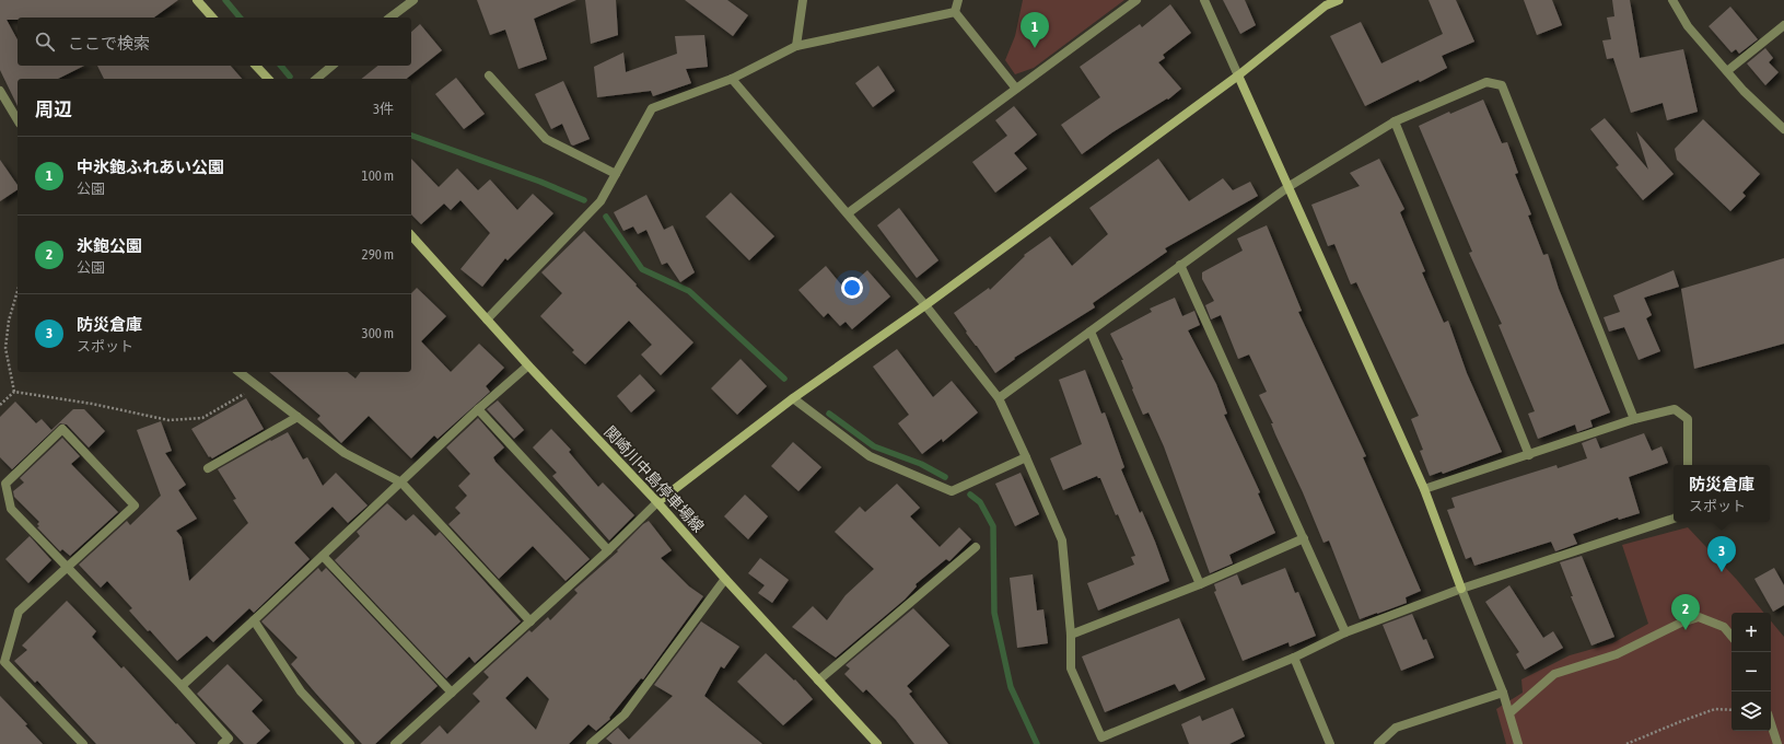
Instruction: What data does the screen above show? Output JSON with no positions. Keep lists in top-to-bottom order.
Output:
{
  "streets": {
    "street": ["関崎川中島停車場線"]
  },
  "page": {
    "pins": ["1", "3", "2"],
    "search": "ここで検索",
    "heading": ["周辺", "3件"],
    "list": [
      {
        "mark": "1",
        "name": "中氷鉋ふれあい公園",
        "note": "公園",
        "value": "100 m"
      },
      {
        "mark": "2",
        "name": "氷鉋公園",
        "note": "公園",
        "value": "290 m"
      },
      {
        "mark": "3",
        "name": "防災倉庫",
        "note": "スポット",
        "value": "300 m"
      }
    ],
    "popup": ["防災倉庫", "スポット"],
    "map_buttons": ["+", "−"]
  }
}
